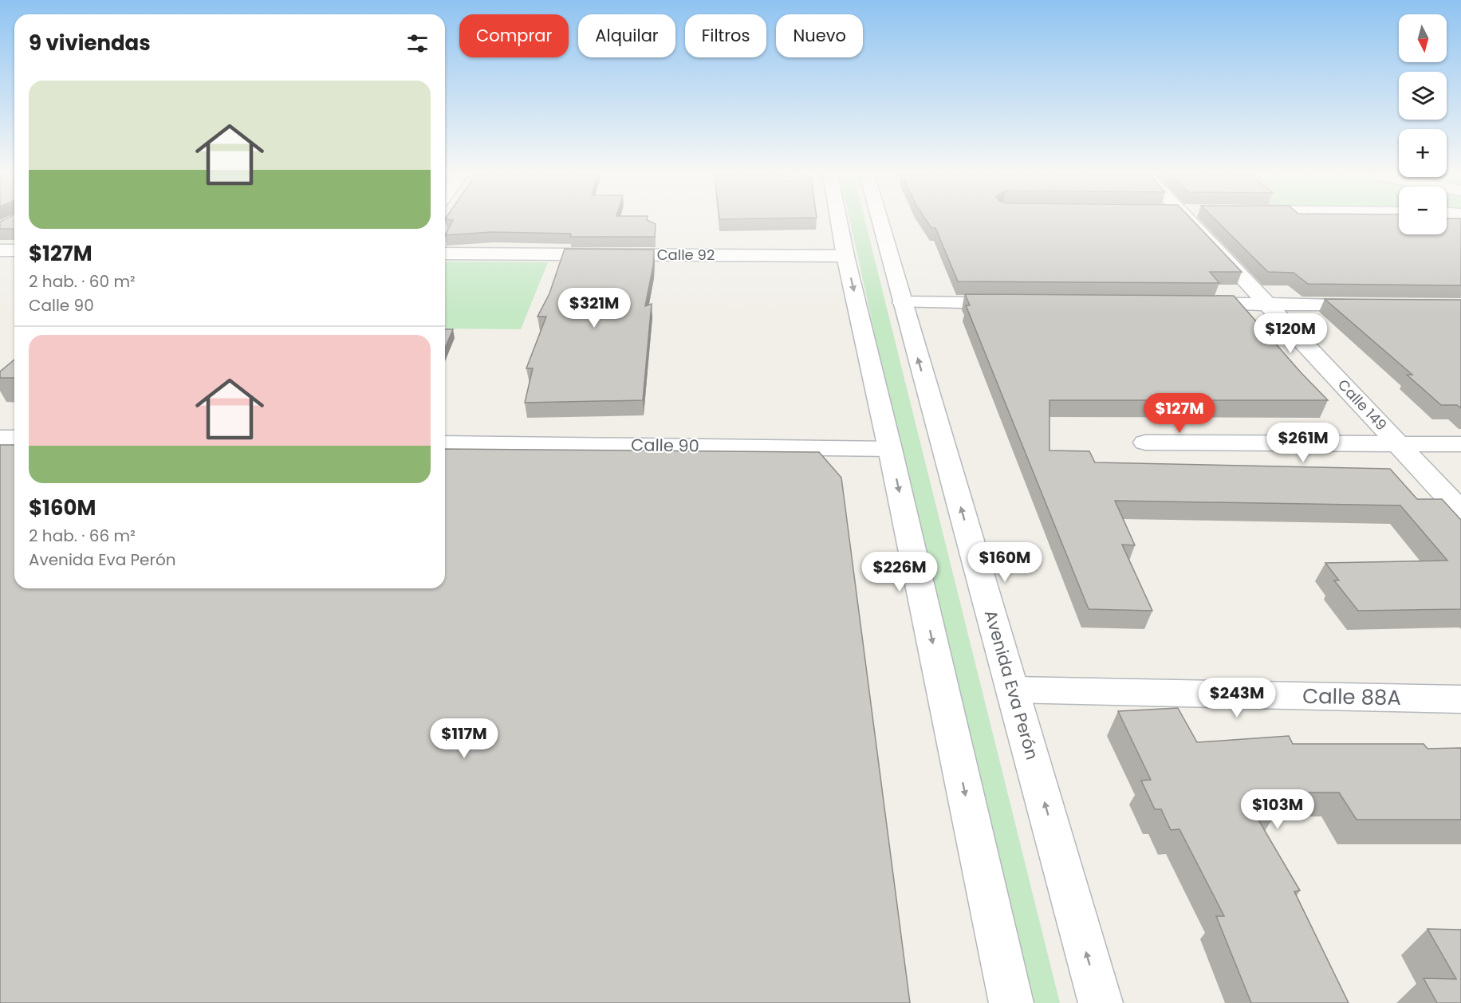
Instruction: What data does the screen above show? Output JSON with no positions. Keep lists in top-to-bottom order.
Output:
{
  "streets": {
    "street": [
      "Calle 92",
      "Calle 149",
      "Calle 90",
      "Avenida Eva Perón",
      "Calle 88A"
    ]
  },
  "crossings": [
    ["Avenida Eva Perón", "Calle 88A"]
  ],
  "north": "bottom",
  "page": {
    "map_buttons": ["+", "−"],
    "chip": [
      "Comprar",
      "Alquilar",
      "Filtros",
      "Nuevo"
    ],
    "heading": "9 viviendas",
    "list": [
      {
        "name": "$127M",
        "note": "2 hab. · 60 m² · Calle 90"
      },
      {
        "name": "$160M",
        "note": "2 hab. · 66 m² · Avenida Eva Perón"
      }
    ],
    "price": [
      "$321M",
      "$120M",
      "$127M",
      "$261M",
      "$160M",
      "$226M",
      "$243M",
      "$117M",
      "$103M"
    ]
  }
}
